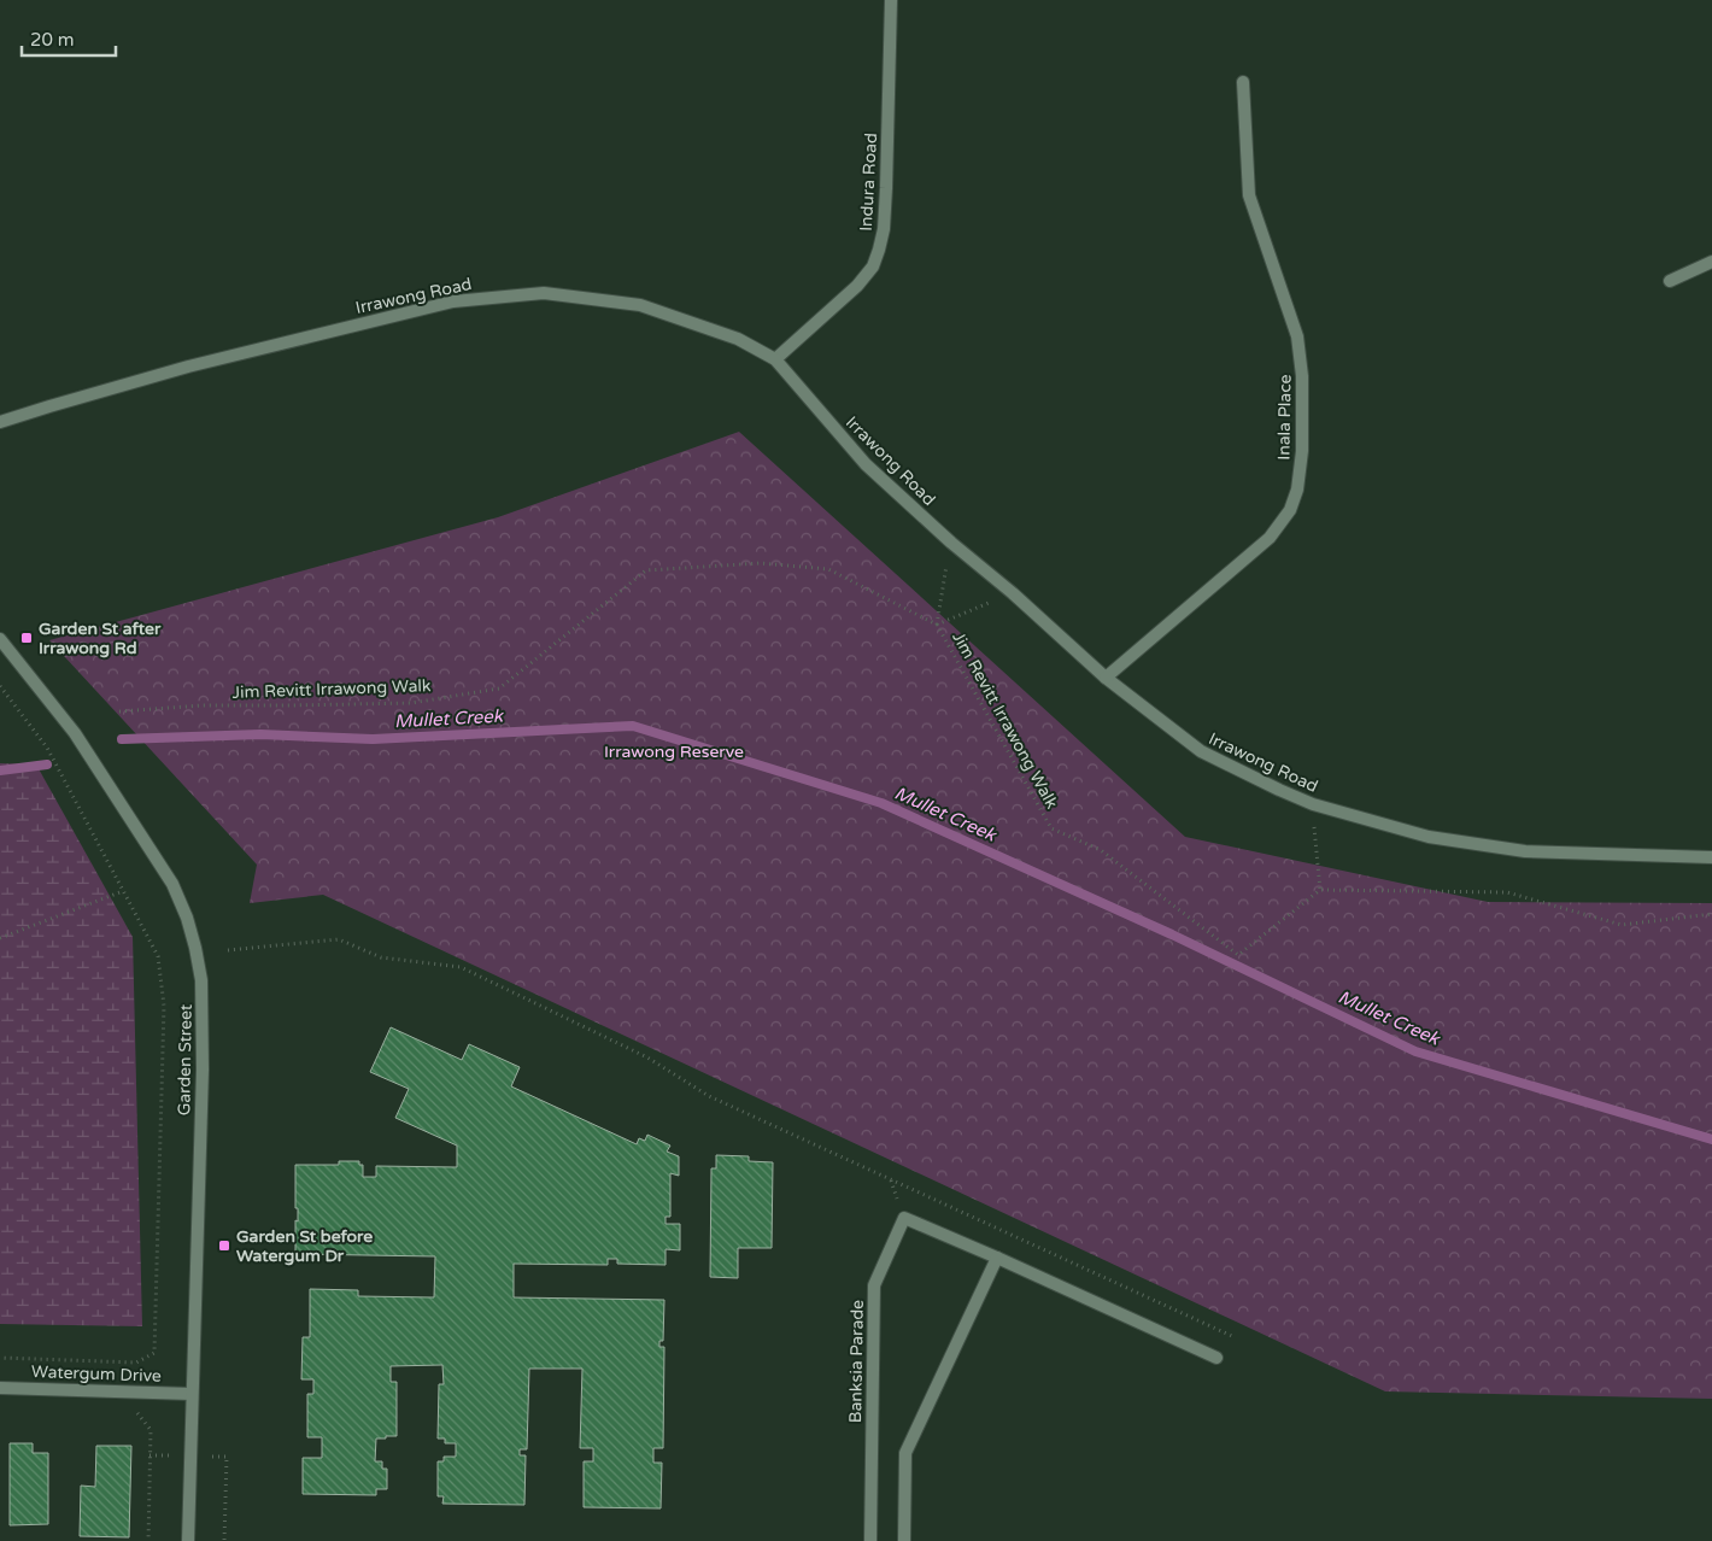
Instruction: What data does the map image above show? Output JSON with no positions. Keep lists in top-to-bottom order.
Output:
{
  "streets": {
    "street": [
      "Indura Road",
      "Irrawong Road",
      "Inala Place",
      "Garden Street",
      "Banksia Parade",
      "Watergum Drive"
    ],
    "path": ["Jim Revitt Irrawong Walk"]
  },
  "crossings": [
    ["Indura Road", "Irrawong Road"],
    ["Irrawong Road", "Inala Place"],
    ["Garden Street", "Watergum Drive"]
  ],
  "water": ["Mullet Creek"],
  "parks": ["Irrawong Reserve"],
  "places": {
    "transit": ["Garden St after Irrawong Rd", "Garden St before Watergum Dr"]
  },
  "scale_bar": "20 m"
}
